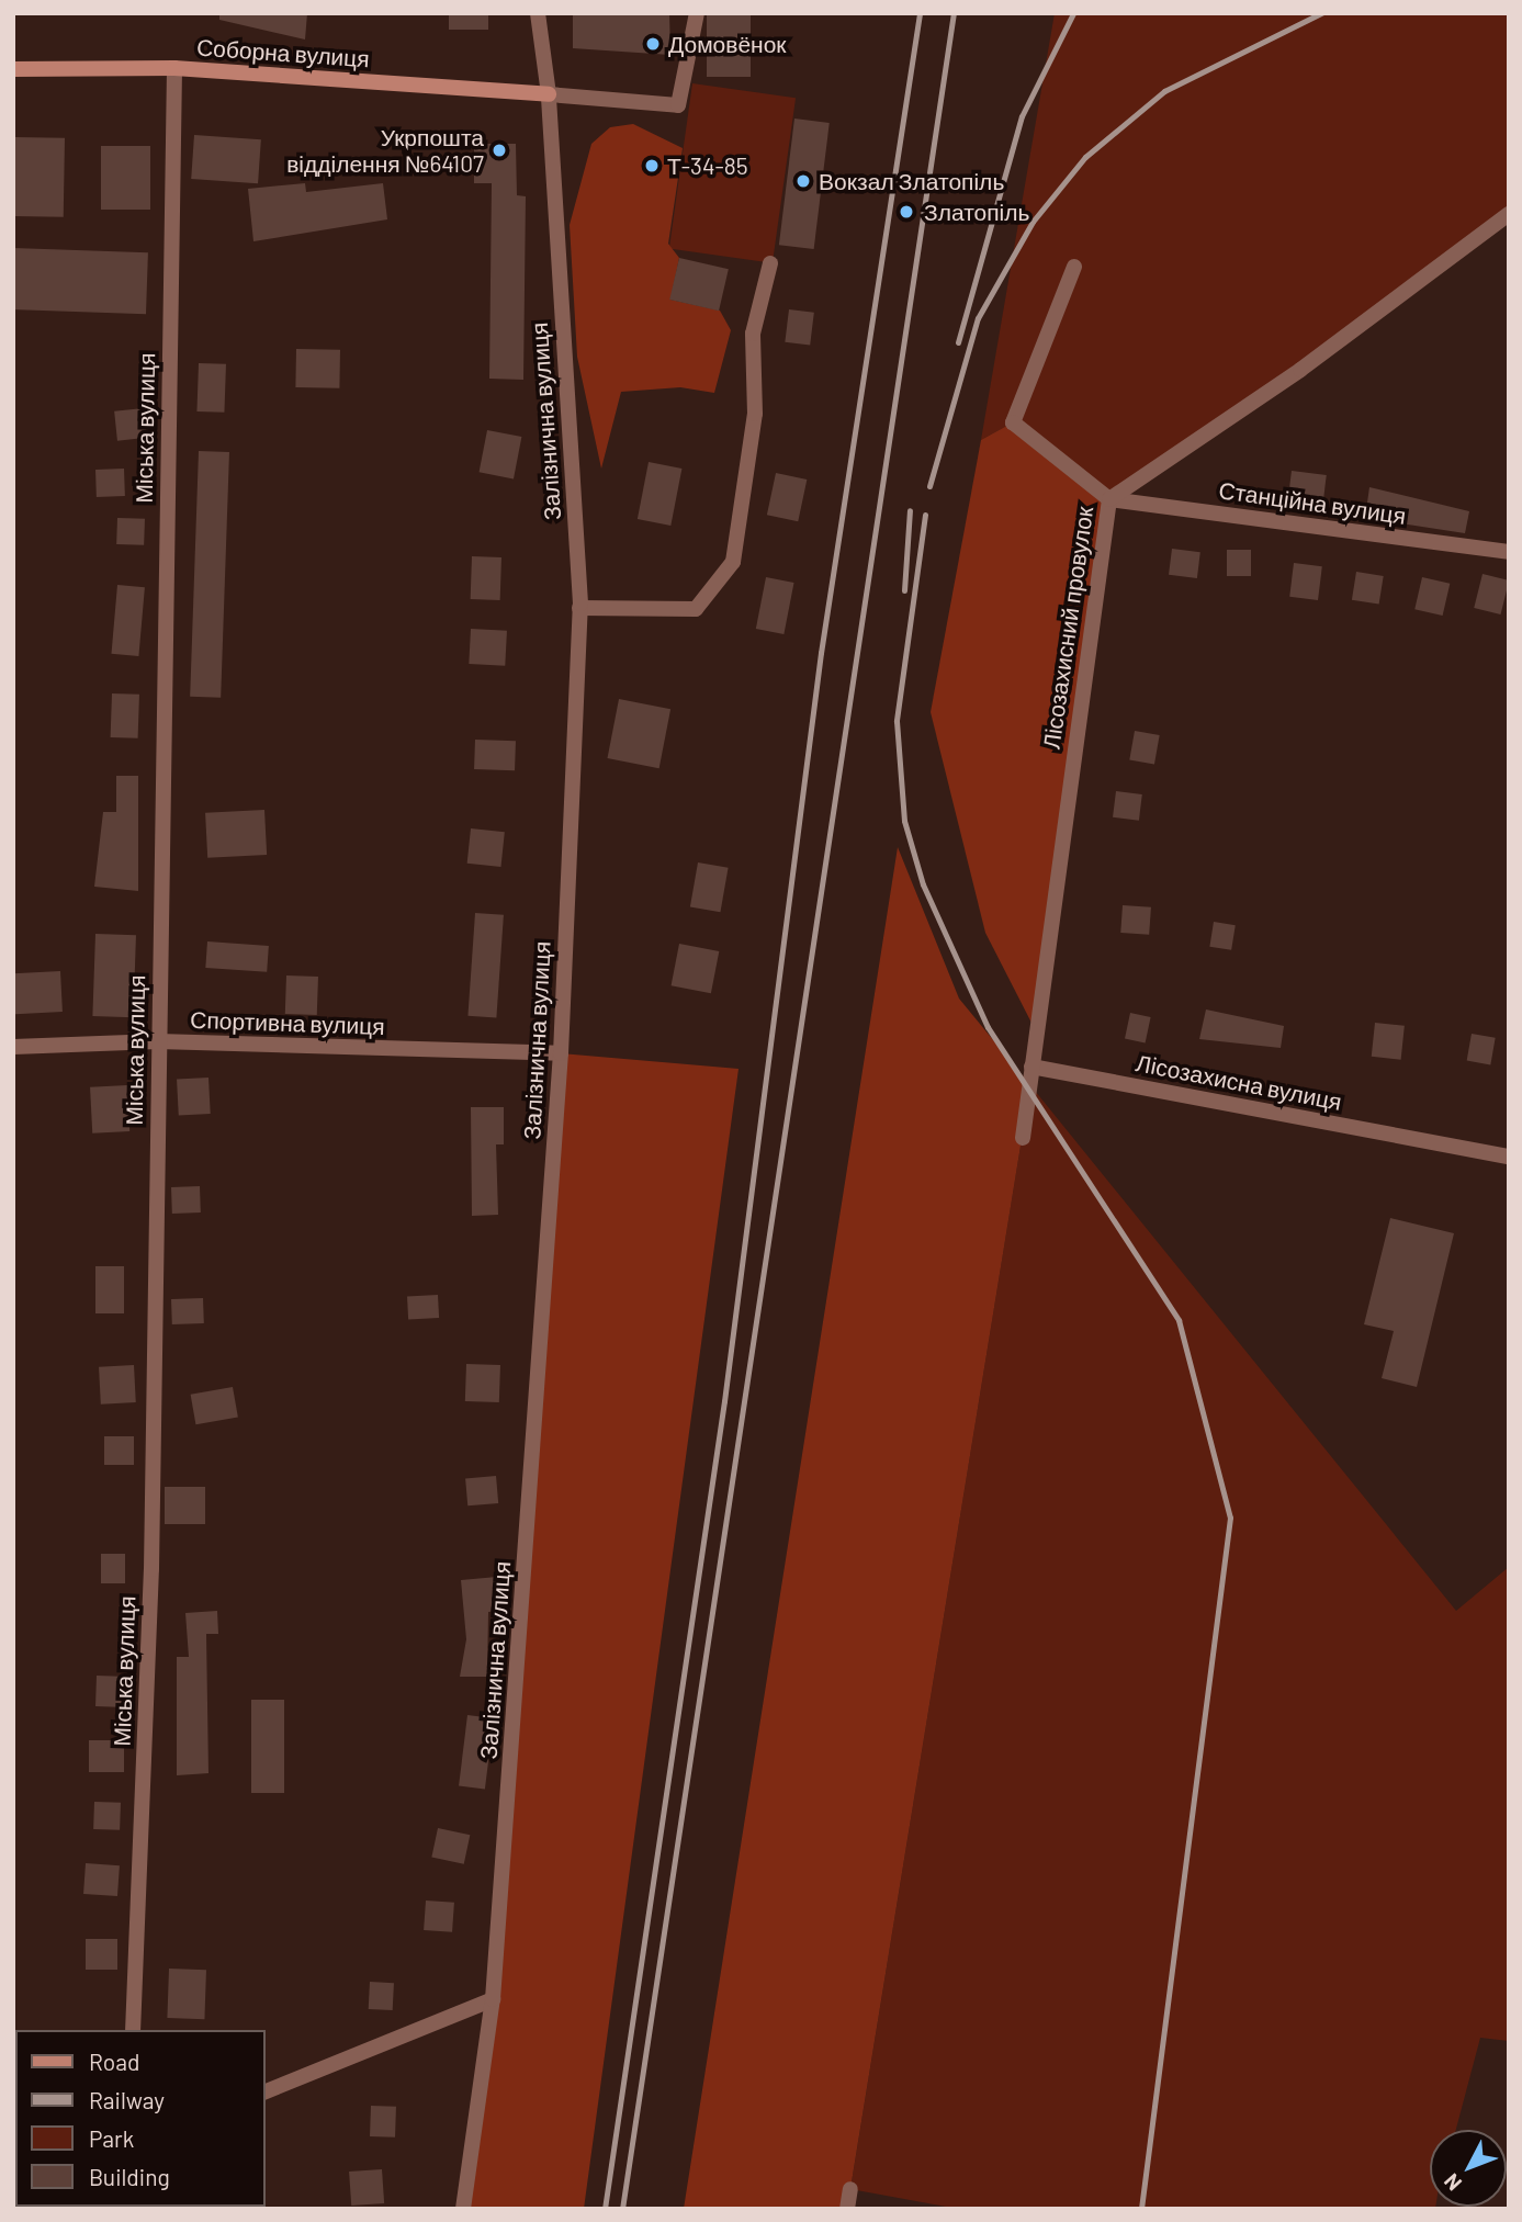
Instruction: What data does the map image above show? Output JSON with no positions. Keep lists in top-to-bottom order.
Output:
{
  "streets": {
    "street": [
      "Соборна вулиця",
      "Залізнична вулиця",
      "Міська вулиця",
      "Станційна вулиця",
      "Лісозахисний провулок",
      "Спортивна вулиця",
      "Лісозахисна вулиця"
    ]
  },
  "crossings": [
    ["Соборна вулиця", "Залізнична вулиця"],
    ["Соборна вулиця", "Міська вулиця"],
    ["Залізнична вулиця", "Спортивна вулиця"],
    ["Міська вулиця", "Спортивна вулиця"],
    ["Станційна вулиця", "Лісозахисний провулок"],
    ["Лісозахисний провулок", "Лісозахисна вулиця"]
  ],
  "places": [
    "Домовёнок",
    "Укрпошта відділення №64107",
    "Т-34-85",
    "Вокзал Златопіль",
    "Златопіль"
  ],
  "legend": [
    "Road",
    "Railway",
    "Park",
    "Building"
  ],
  "north": "bottom left"
}
